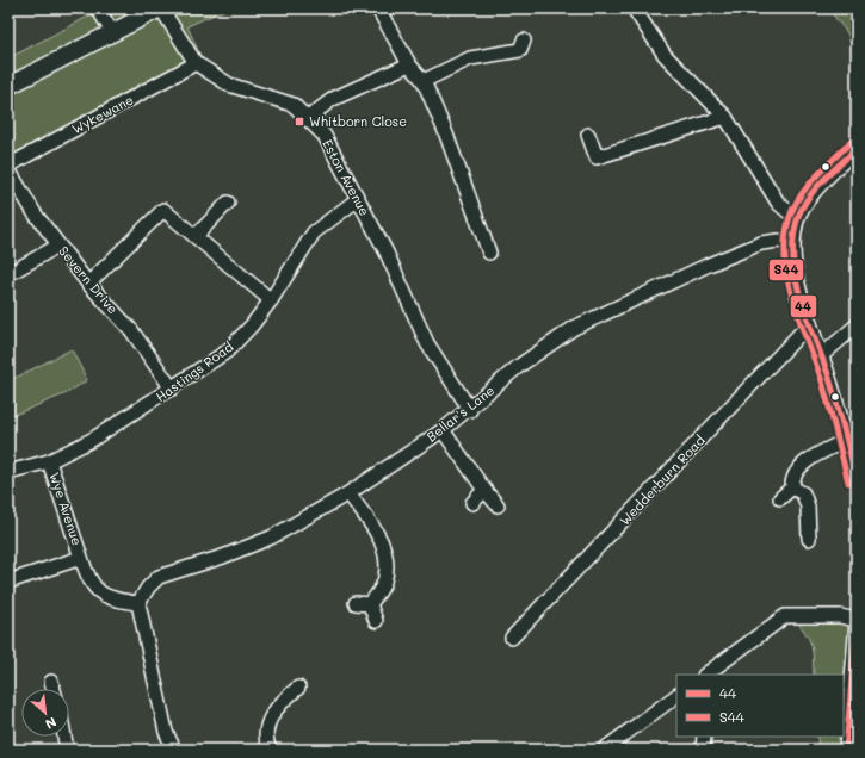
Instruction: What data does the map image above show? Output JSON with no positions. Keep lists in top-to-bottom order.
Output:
{
  "streets": {
    "street": [
      "Wykewane",
      "Eston Avenue",
      "Severn Drive",
      "Hastings Road",
      "Bellar's Lane",
      "Wedderburn Road",
      "Wye Avenue"
    ]
  },
  "crossings": [
    ["Wykewane", "Eston Avenue"],
    ["Eston Avenue", "Hastings Road"],
    ["Eston Avenue", "Bellar's Lane"],
    ["Severn Drive", "Hastings Road"],
    ["Hastings Road", "Wye Avenue"],
    ["Bellar's Lane", "Wye Avenue"]
  ],
  "places": {
    "transit": ["Whitborn Close"]
  },
  "lines": ["transit line S44", "transit line 44"],
  "legend": ["44", "S44"],
  "north": "bottom right"
}
